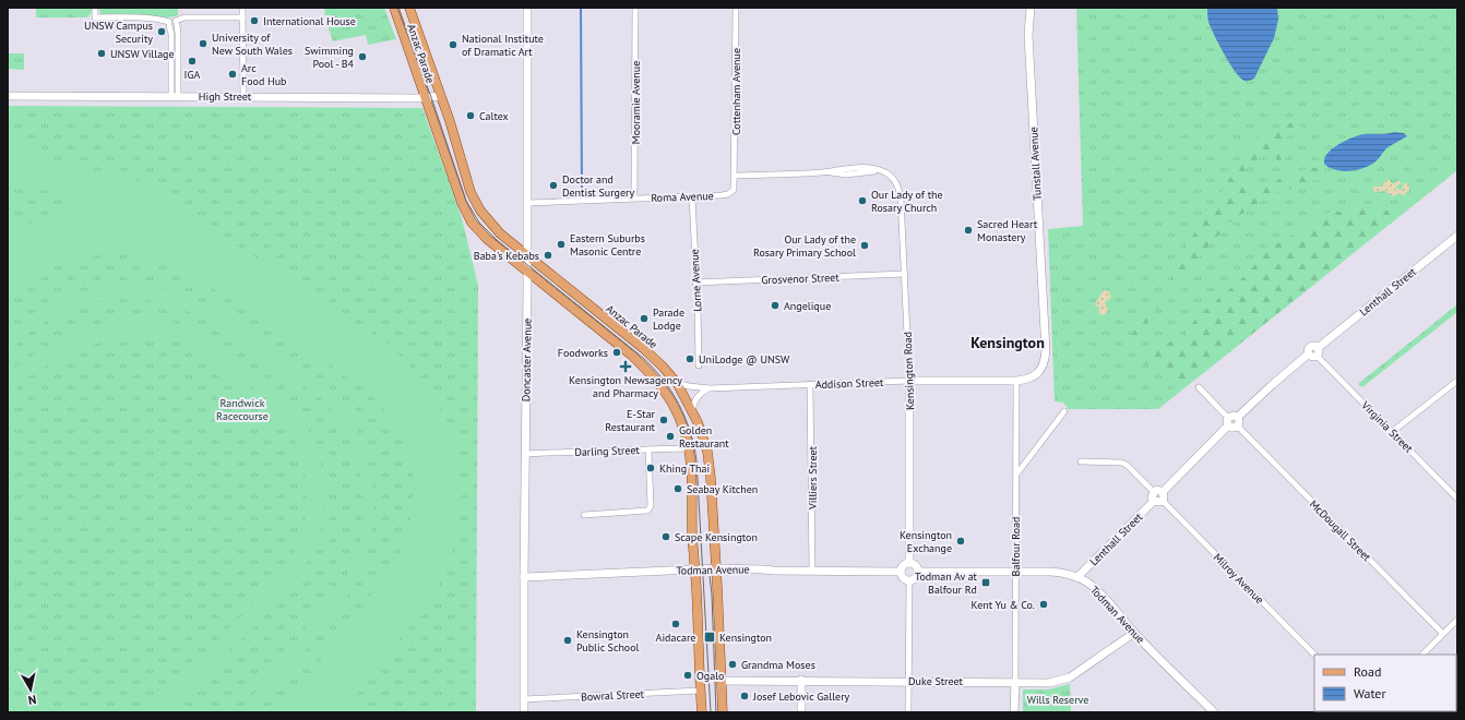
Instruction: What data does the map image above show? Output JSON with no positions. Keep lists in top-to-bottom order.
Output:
{
  "streets": {
    "main road": ["Anzac Parade"],
    "street": [
      "Cottenham Avenue",
      "High Street",
      "Mooramie Avenue",
      "Tunstall Avenue",
      "Roma Avenue",
      "Grosvenor Street",
      "Lorne Avenue",
      "Lenthall Street",
      "Doncaster Avenue",
      "Kensington Road",
      "Addison Street",
      "Virginia Street",
      "Darling Street",
      "Villiers Street",
      "McDougall Street",
      "Balfour Road",
      "Todman Avenue",
      "Milroy Avenue",
      "Duke Street",
      "Bowral Street"
    ]
  },
  "crossings": [
    ["Anzac Parade", "High Street"],
    ["Anzac Parade", "Doncaster Avenue"],
    ["Anzac Parade", "Addison Street"],
    ["Anzac Parade", "Darling Street"],
    ["Anzac Parade", "Todman Avenue"],
    ["Anzac Parade", "Duke Street"],
    ["Anzac Parade", "Bowral Street"],
    ["Cottenham Avenue", "Roma Avenue"],
    ["Cottenham Avenue", "Kensington Road"],
    ["Mooramie Avenue", "Roma Avenue"],
    ["Tunstall Avenue", "Addison Street"],
    ["Tunstall Avenue", "Balfour Road"],
    ["Roma Avenue", "Lorne Avenue"],
    ["Roma Avenue", "Doncaster Avenue"],
    ["Roma Avenue", "Kensington Road"],
    ["Grosvenor Street", "Lorne Avenue"],
    ["Grosvenor Street", "Kensington Road"],
    ["Lenthall Street", "Virginia Street"],
    ["Lenthall Street", "McDougall Street"],
    ["Lenthall Street", "Todman Avenue"],
    ["Lenthall Street", "Milroy Avenue"],
    ["Doncaster Avenue", "Darling Street"],
    ["Doncaster Avenue", "Todman Avenue"],
    ["Doncaster Avenue", "Bowral Street"],
    ["Kensington Road", "Addison Street"],
    ["Kensington Road", "Todman Avenue"],
    ["Addison Street", "Villiers Street"],
    ["Addison Street", "Balfour Road"],
    ["Villiers Street", "Todman Avenue"],
    ["Balfour Road", "Todman Avenue"],
    ["Balfour Road", "Duke Street"],
    ["Todman Avenue", "Duke Street"]
  ],
  "districts": ["Kensington"],
  "parks": ["Randwick Racecourse", "Wills Reserve"],
  "places": {
    "other": [
      "International House",
      "UNSW Campus Security",
      "University of New South Wales",
      "National Institute of Dramatic Art",
      "UNSW Village",
      "Swimming Pool - B4",
      "IGA",
      "Arc Food Hub",
      "Caltex",
      "Doctor and Dentist Surgery",
      "Our Lady of the Rosary Church",
      "Sacred Heart Monastery",
      "Eastern Suburbs Masonic Centre",
      "Our Lady of the Rosary Primary School",
      "Baba's Kebabs",
      "Angelique",
      "Parade Lodge",
      "Foodworks",
      "UniLodge @ UNSW",
      "E-Star Restaurant",
      "Golden Restaurant",
      "Khing Thai",
      "Seabay Kitchen",
      "Scape Kensington",
      "Kensington Exchange",
      "Kent Yu & Co.",
      "Aidacare",
      "Kensington Public School",
      "Grandma Moses",
      "Ogalo",
      "Josef Lebovic Gallery"
    ],
    "health": ["Kensington Newsagency and Pharmacy"],
    "transit": ["Todman Av at Balfour Rd", "Kensington"]
  },
  "legend": ["Road", "Water"],
  "north": "bottom"
}
